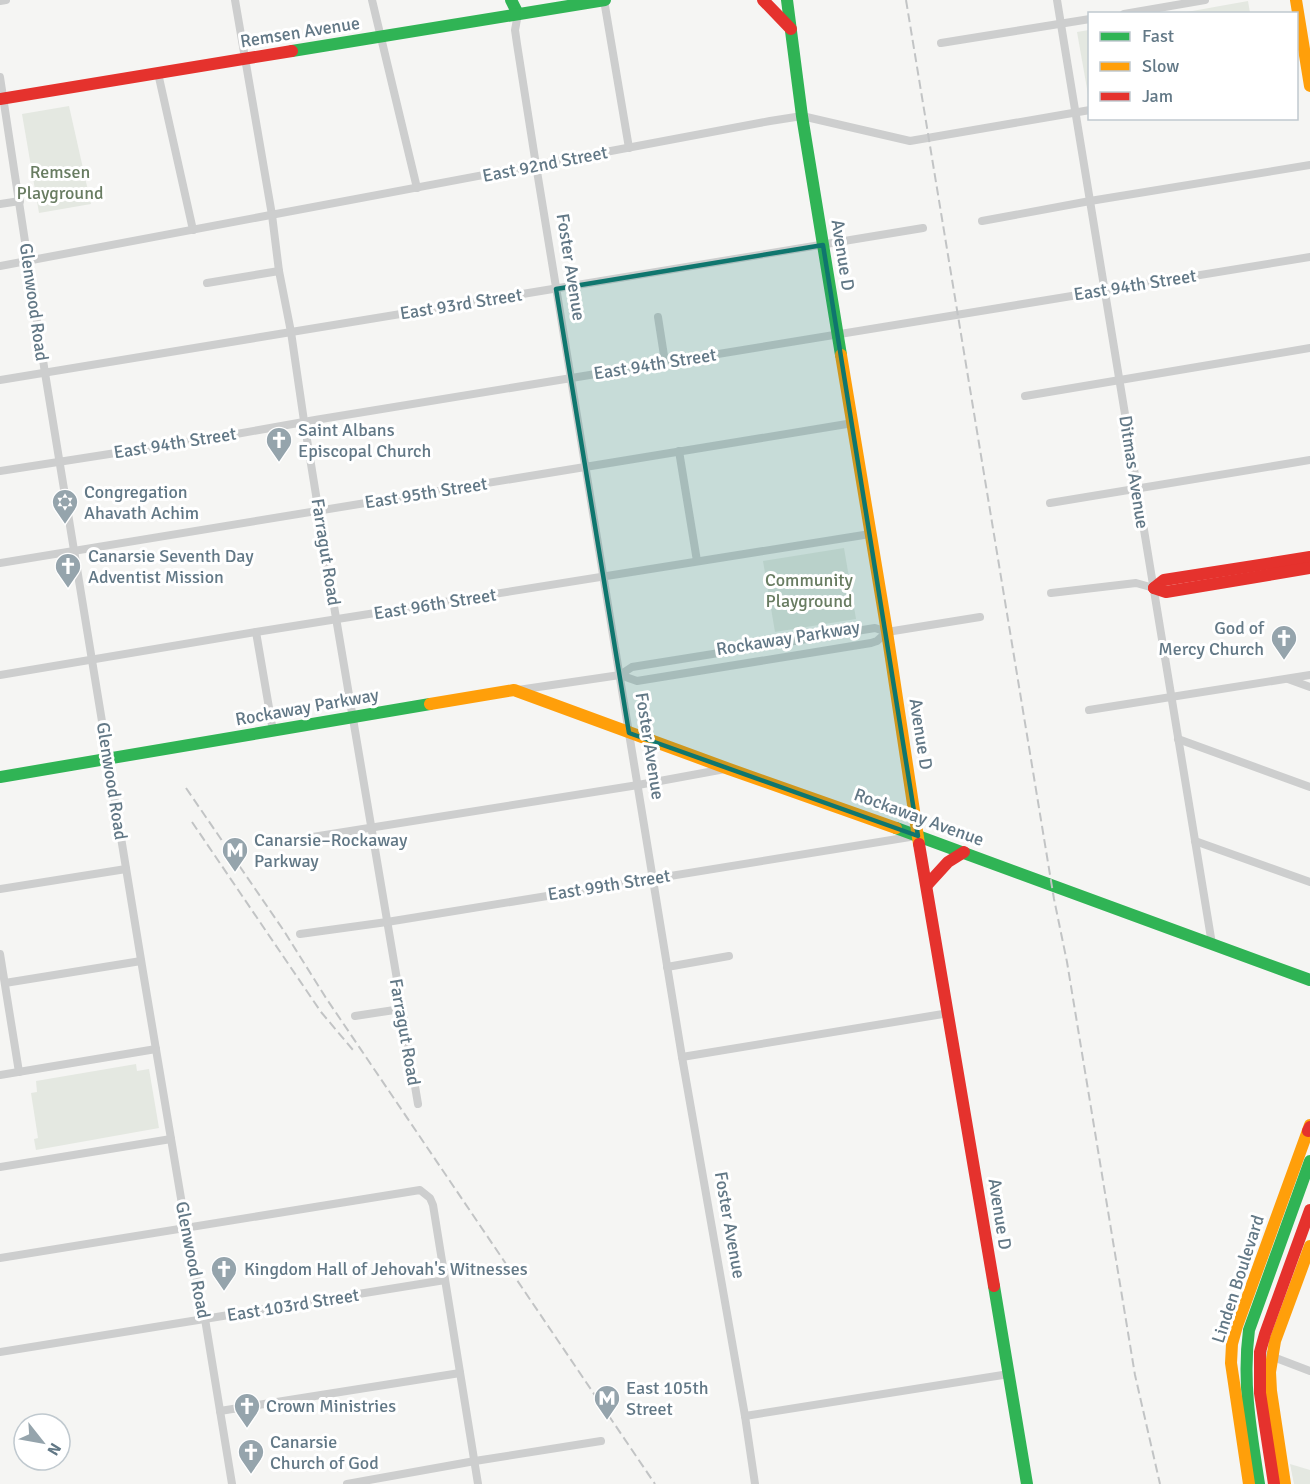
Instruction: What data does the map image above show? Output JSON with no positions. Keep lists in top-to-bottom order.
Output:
{
  "streets": {
    "main road": [
      "Remsen Avenue",
      "Avenue D",
      "Foster Avenue",
      "Rockaway Parkway",
      "Rockaway Avenue",
      "Linden Boulevard"
    ],
    "street": [
      "East 92nd Street",
      "East 94th Street",
      "Glenwood Road",
      "East 93rd Street",
      "Ditmas Avenue",
      "East 95th Street",
      "Farragut Road",
      "East 96th Street",
      "East 99th Street",
      "East 103rd Street"
    ]
  },
  "crossings": [
    ["Remsen Avenue", "Foster Avenue"],
    ["Remsen Avenue", "Glenwood Road"],
    ["Remsen Avenue", "Farragut Road"],
    ["East 92nd Street", "Avenue D"],
    ["East 92nd Street", "Foster Avenue"],
    ["East 92nd Street", "Glenwood Road"],
    ["East 92nd Street", "Ditmas Avenue"],
    ["East 92nd Street", "Farragut Road"],
    ["Avenue D", "East 94th Street"],
    ["Avenue D", "East 93rd Street"],
    ["Avenue D", "East 95th Street"],
    ["Avenue D", "East 96th Street"],
    ["Avenue D", "Rockaway Parkway"],
    ["Avenue D", "Rockaway Avenue"],
    ["Avenue D", "East 99th Street"],
    ["Foster Avenue", "East 94th Street"],
    ["Foster Avenue", "East 93rd Street"],
    ["Foster Avenue", "East 95th Street"],
    ["Foster Avenue", "East 96th Street"],
    ["Foster Avenue", "Rockaway Parkway"],
    ["Foster Avenue", "Rockaway Avenue"],
    ["Foster Avenue", "East 99th Street"],
    ["East 94th Street", "Glenwood Road"],
    ["East 94th Street", "Ditmas Avenue"],
    ["East 94th Street", "Farragut Road"],
    ["Glenwood Road", "East 93rd Street"],
    ["Glenwood Road", "East 95th Street"],
    ["Glenwood Road", "East 96th Street"],
    ["Glenwood Road", "Rockaway Parkway"],
    ["Glenwood Road", "East 103rd Street"],
    ["East 93rd Street", "Farragut Road"],
    ["Ditmas Avenue", "Rockaway Avenue"],
    ["East 95th Street", "Farragut Road"],
    ["Farragut Road", "East 96th Street"],
    ["Farragut Road", "Rockaway Parkway"],
    ["Farragut Road", "East 99th Street"],
    ["Rockaway Parkway", "Rockaway Avenue"],
    ["Rockaway Avenue", "East 99th Street"]
  ],
  "parks": ["Remsen Playground", "Community Playground"],
  "places": {
    "church": [
      "Saint Albans Episcopal Church",
      "Canarsie Seventh Day Adventist Mission",
      "God of Mercy Church",
      "Kingdom Hall of Jehovah's Witnesses",
      "Crown Ministries",
      "Canarsie Church of God"
    ],
    "synagogue": ["Congregation Ahavath Achim"],
    "metro station": ["Canarsie–Rockaway Parkway", "East 105th Street"]
  },
  "legend": ["Fast", "Slow", "Jam"],
  "north": "bottom right"
}
